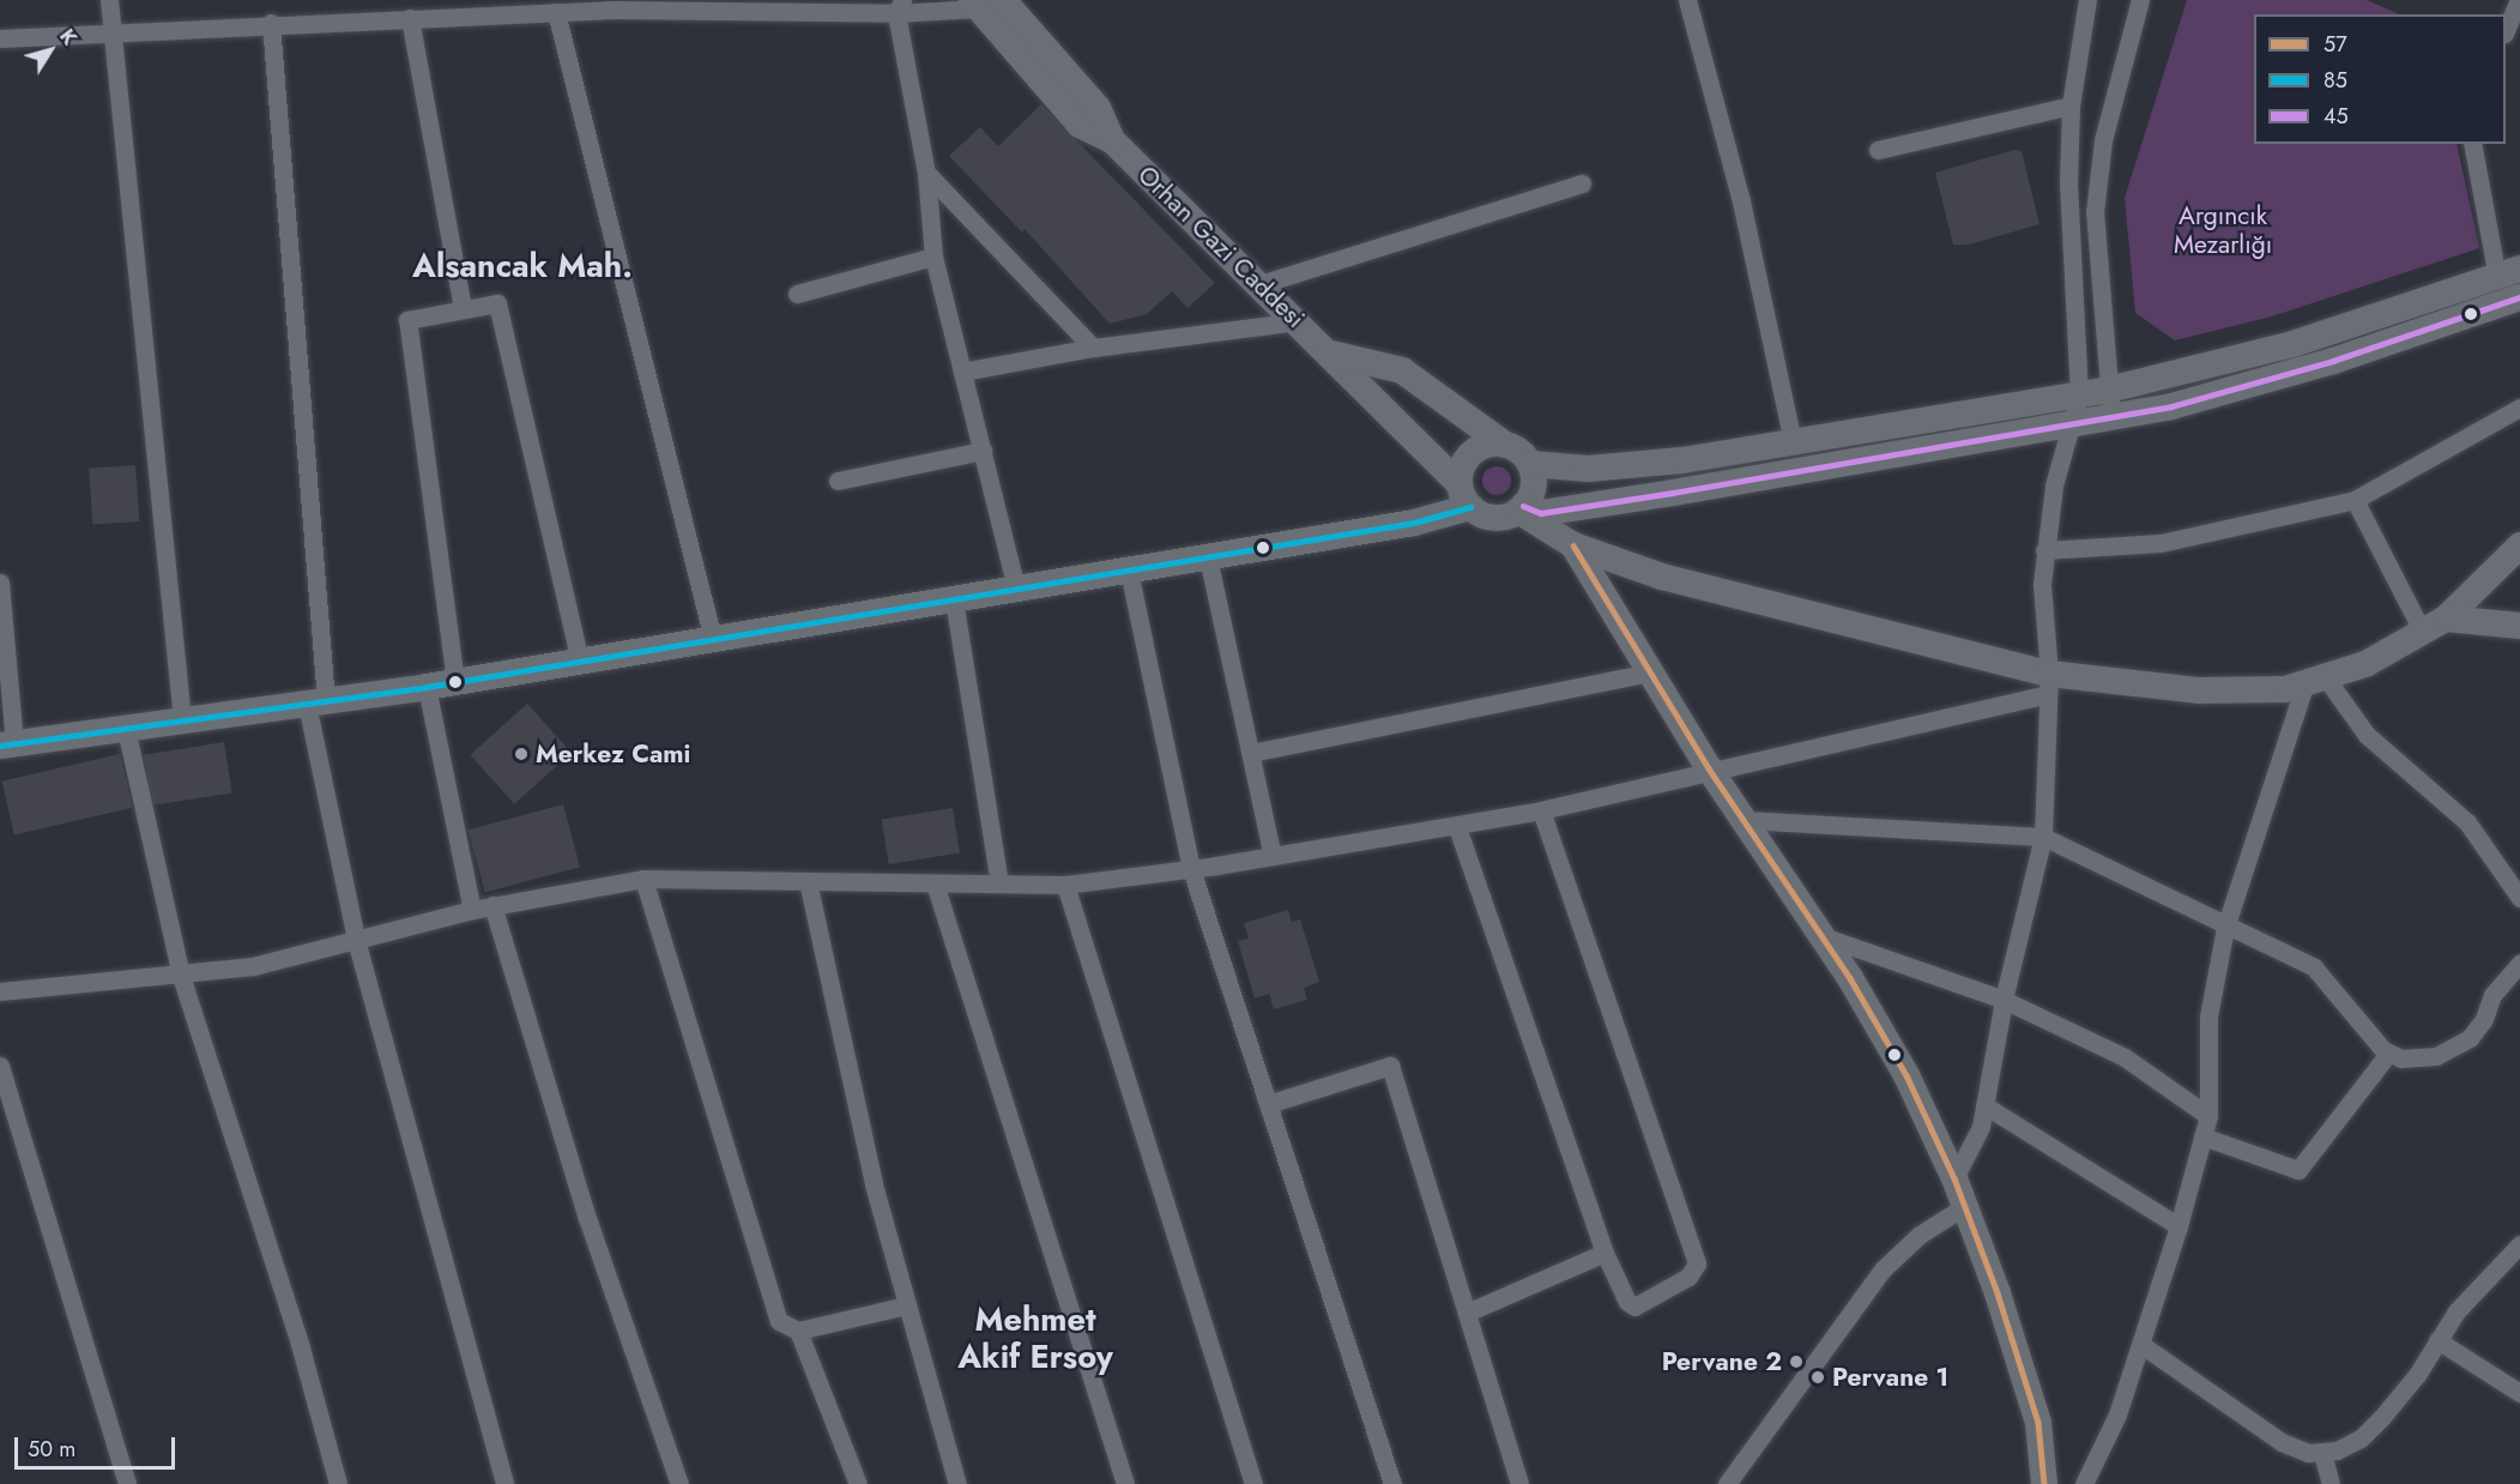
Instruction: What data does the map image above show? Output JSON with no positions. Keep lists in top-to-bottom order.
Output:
{
  "streets": {
    "street": ["Orhan Gazi Caddesi"]
  },
  "districts": ["Alsancak Mah.", "Mehmet Akif Ersoy"],
  "parks": ["Argıncık Mezarlığı"],
  "places": ["Merkez Cami", "Pervane 2", "Pervane 1"],
  "lines": ["transit line 45", "transit line 85", "transit line 57"],
  "legend": ["57", "85", "45"],
  "scale_bar": "50 m",
  "north": "top right"
}
